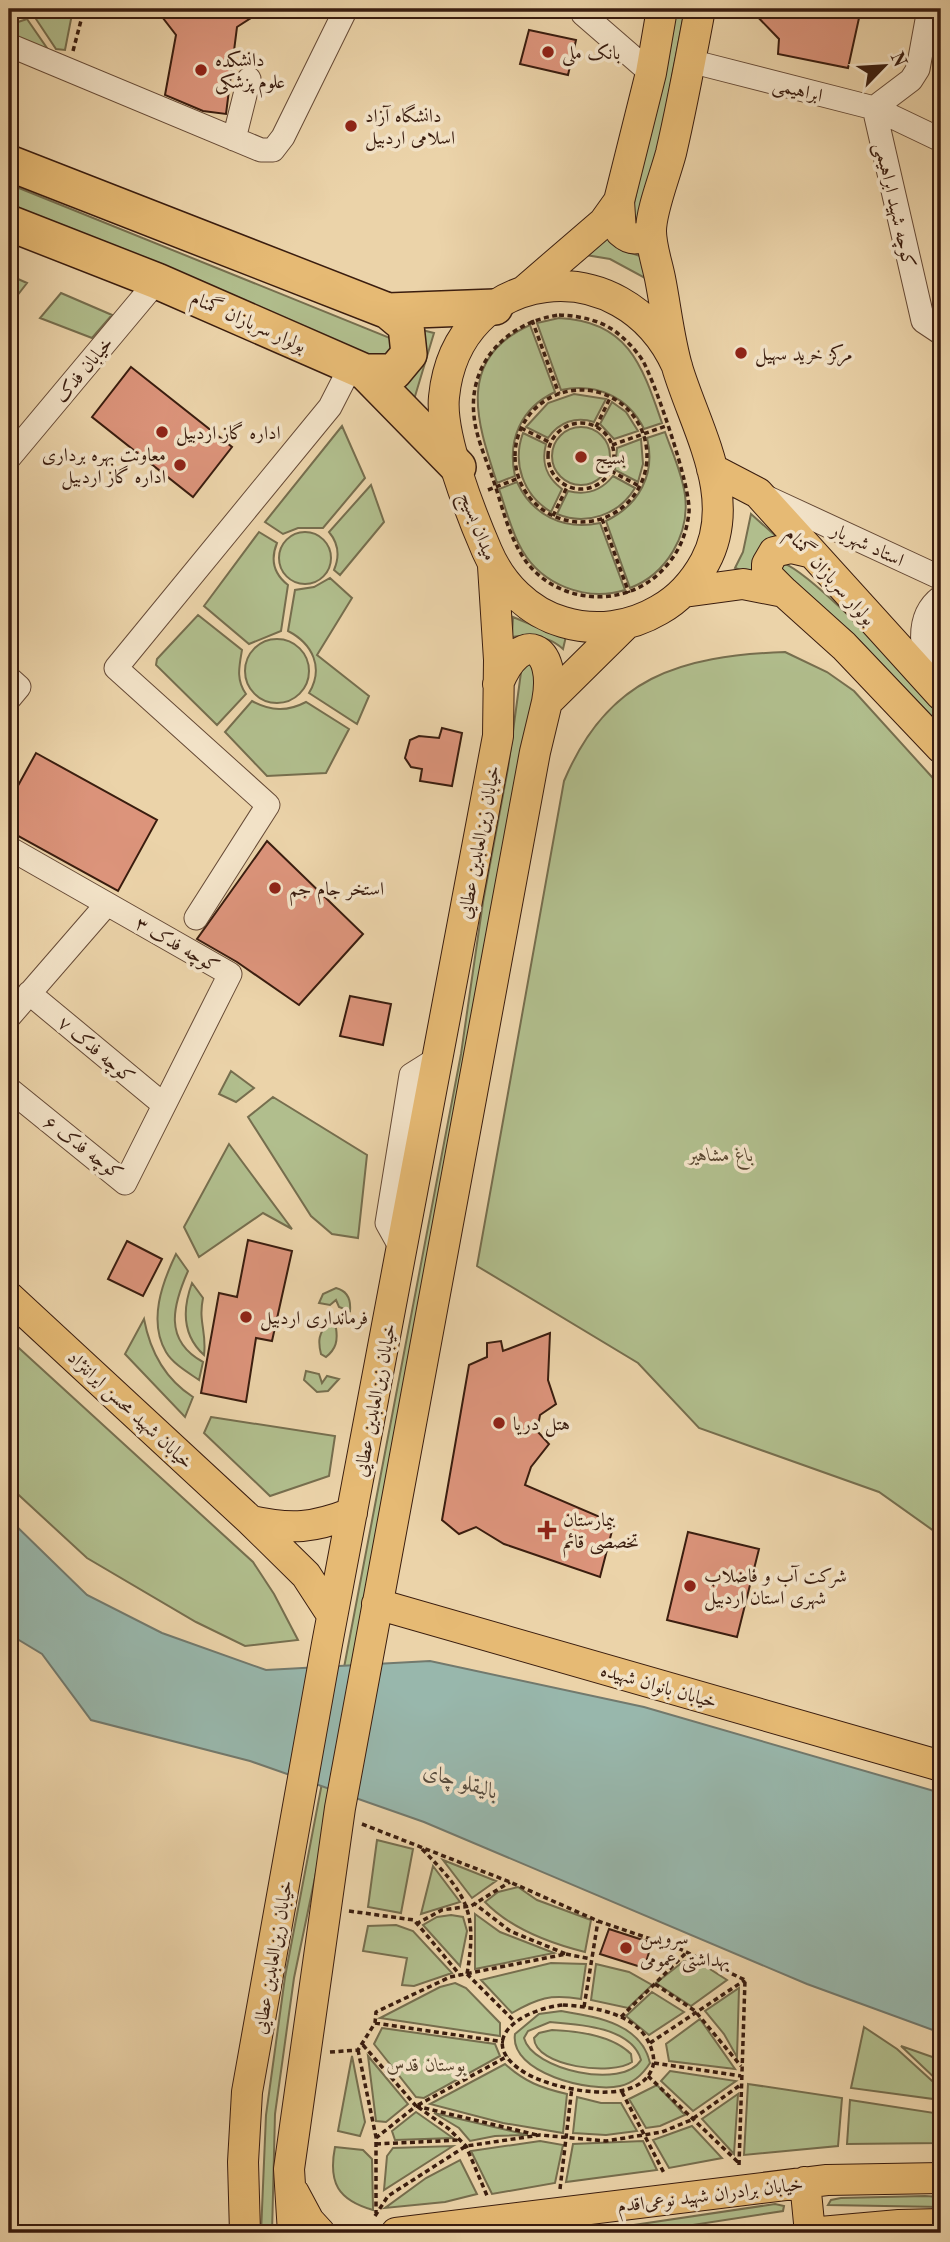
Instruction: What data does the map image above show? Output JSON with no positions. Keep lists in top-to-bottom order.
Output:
{
  "streets": {
    "highway": ["بولوار سربازان گمنام"],
    "main road": [
      "میدان بسیج",
      "خیابان زین‌العابدین عطایی",
      "خیابان شهید محسن ایراننژاد",
      "خیابان بانوان شهیده",
      "خیابان برادران شهید نوعی‌اقدم"
    ],
    "street": [
      "ابراهیمی",
      "کوچه شهید ابراهیمی",
      "خیابان فدک",
      "استاد شهریار",
      "کوچه فدک ۳",
      "کوچه فدک ۷",
      "کوچه فدک ۶"
    ]
  },
  "crossings": [
    ["ابراهیمی", "کوچه شهید ابراهیمی"],
    ["بولوار سربازان گمنام", "خیابان فدک"],
    ["بولوار سربازان گمنام", "میدان بسیج"],
    ["بولوار سربازان گمنام", "استاد شهریار"],
    ["میدان بسیج", "خیابان زین‌العابدین عطایی"],
    ["خیابان زین‌العابدین عطایی", "خیابان شهید محسن ایراننژاد"],
    ["خیابان زین‌العابدین عطایی", "خیابان بانوان شهیده"],
    ["کوچه فدک ۳", "کوچه فدک ۷"],
    ["کوچه فدک ۳", "کوچه فدک ۶"],
    ["کوچه فدک ۷", "کوچه فدک ۶"]
  ],
  "water": ["بالیقلو چای"],
  "parks": ["باغ مشاهیر", "بوستان قدس"],
  "places": {
    "other": [
      "بانک ملی",
      "دانشکده علوم پزشکی",
      "دانشگاه آزاد اسلامی اردبیل",
      "مرکز خرید سهیل",
      "اداره گاز اردبیل",
      "بسیج",
      "معاونت بهره برداری اداره گاز اردبیل",
      "استخر جام جم",
      "فرمانداری اردبیل",
      "هتل دریا",
      "شرکت آب و فاضلاب شهری استان اردبیل",
      "سرویس بهداشتی عمومی"
    ],
    "health": ["بیمارستان تخصصی قائم"]
  },
  "north": "top right"
}
